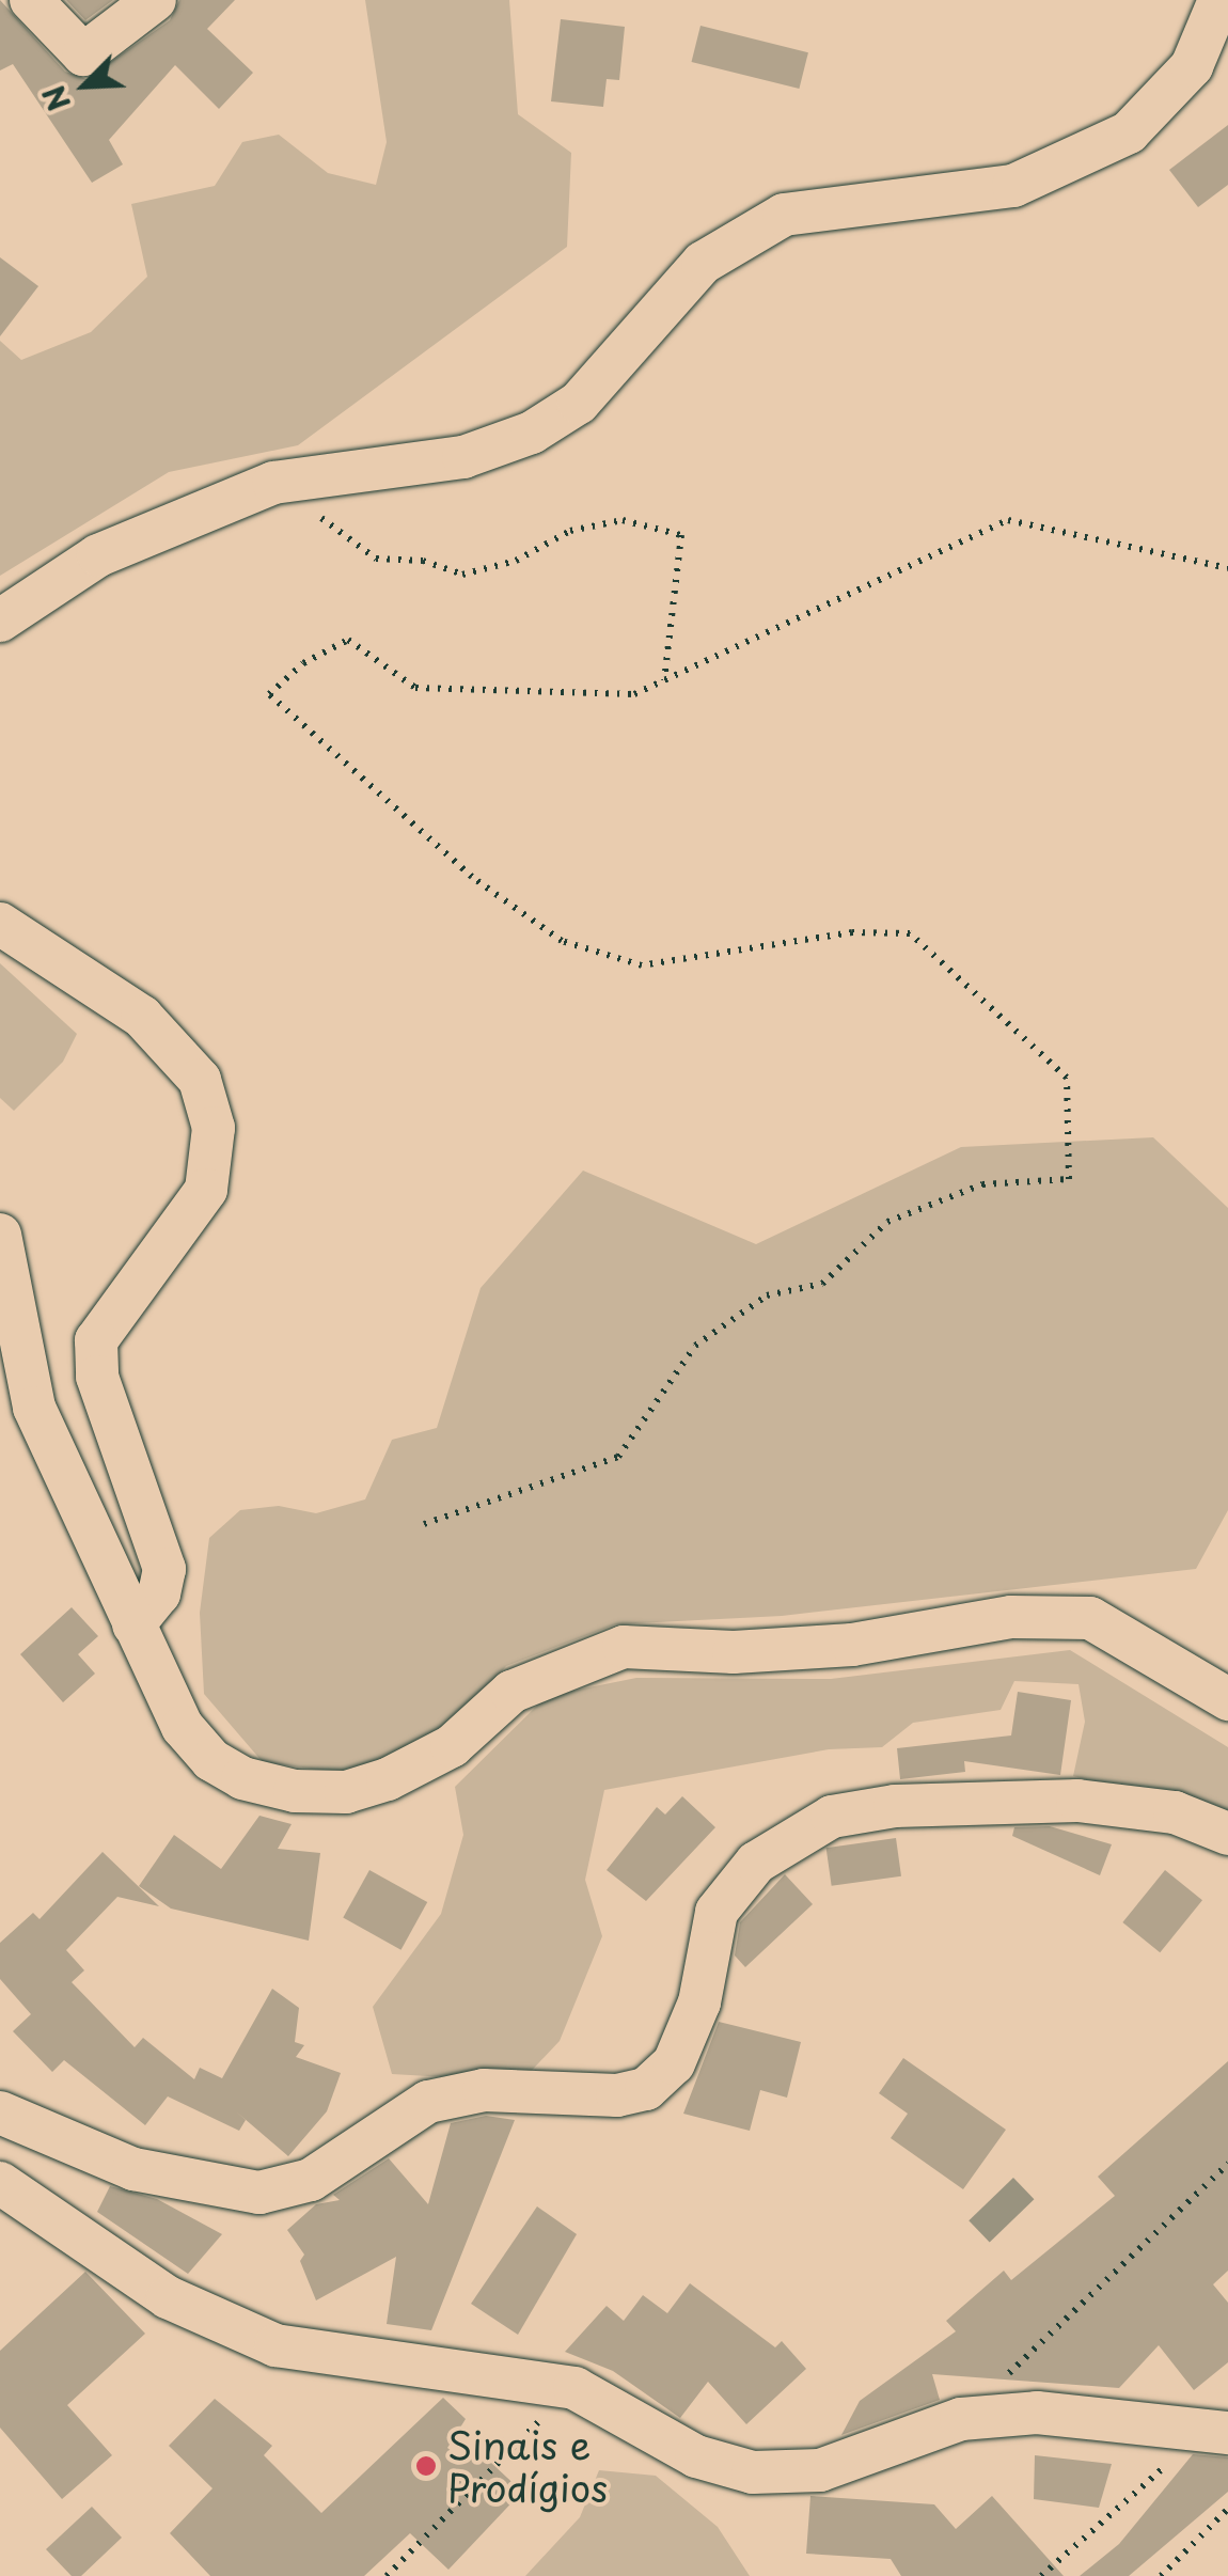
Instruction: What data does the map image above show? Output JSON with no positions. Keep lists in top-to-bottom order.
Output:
{
  "places": ["Sinais e Prodígios"],
  "north": "bottom left"
}
